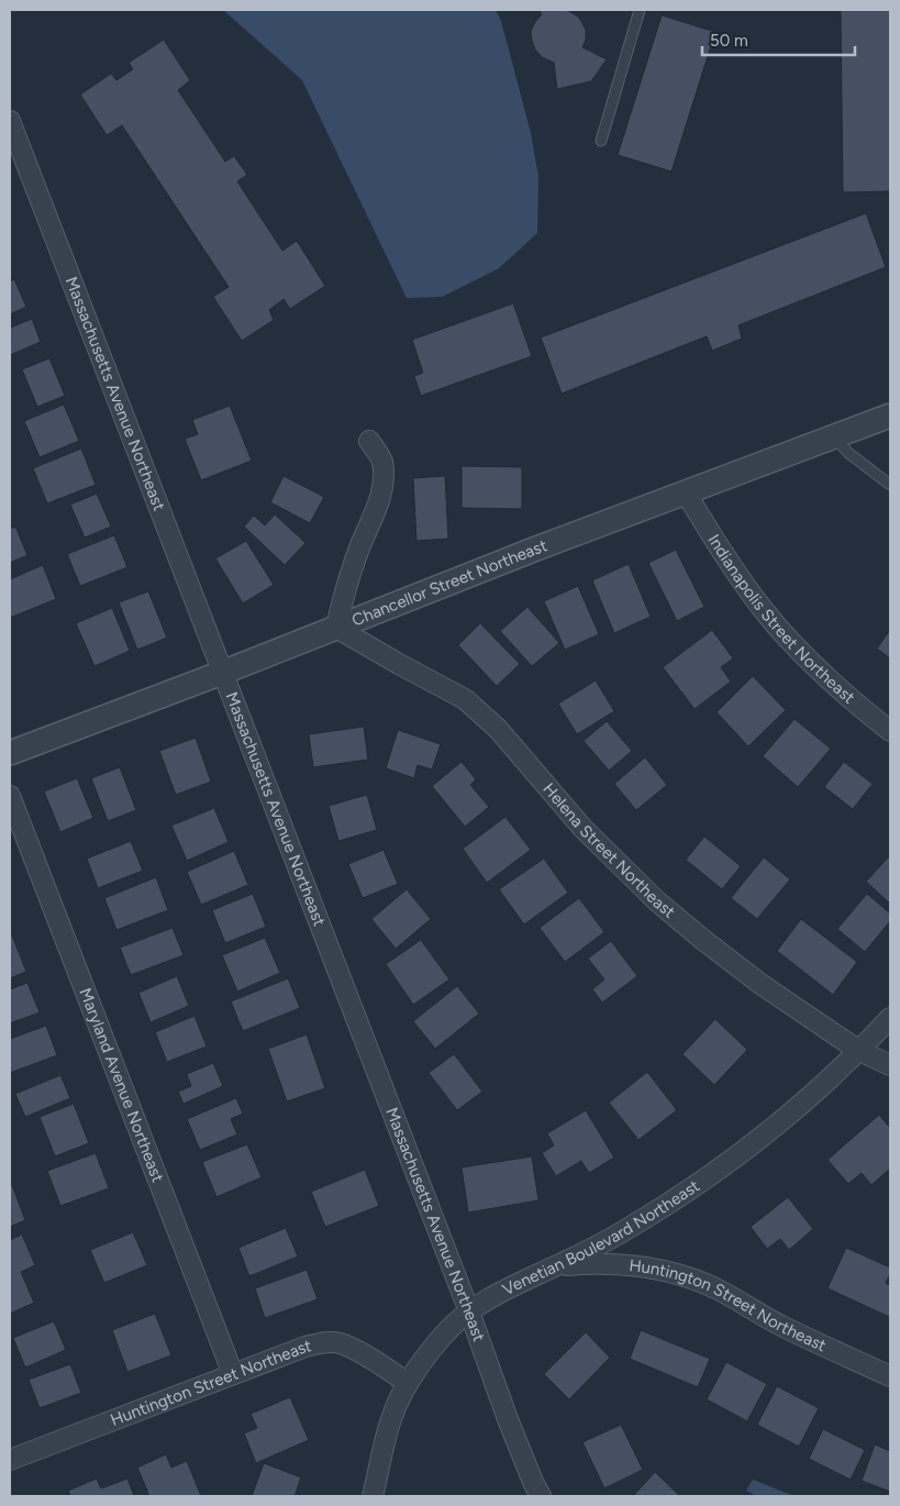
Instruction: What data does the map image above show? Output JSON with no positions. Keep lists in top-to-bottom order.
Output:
{
  "streets": {
    "street": [
      "Massachusetts Avenue Northeast",
      "Chancellor Street Northeast",
      "Indianapolis Street Northeast",
      "Helena Street Northeast",
      "Maryland Avenue Northeast",
      "Venetian Boulevard Northeast",
      "Huntington Street Northeast"
    ]
  },
  "crossings": [
    ["Massachusetts Avenue Northeast", "Chancellor Street Northeast"],
    ["Massachusetts Avenue Northeast", "Venetian Boulevard Northeast"],
    ["Chancellor Street Northeast", "Indianapolis Street Northeast"],
    ["Chancellor Street Northeast", "Helena Street Northeast"],
    ["Helena Street Northeast", "Venetian Boulevard Northeast"],
    ["Maryland Avenue Northeast", "Huntington Street Northeast"],
    ["Venetian Boulevard Northeast", "Huntington Street Northeast"]
  ],
  "scale_bar": "50 m"
}
